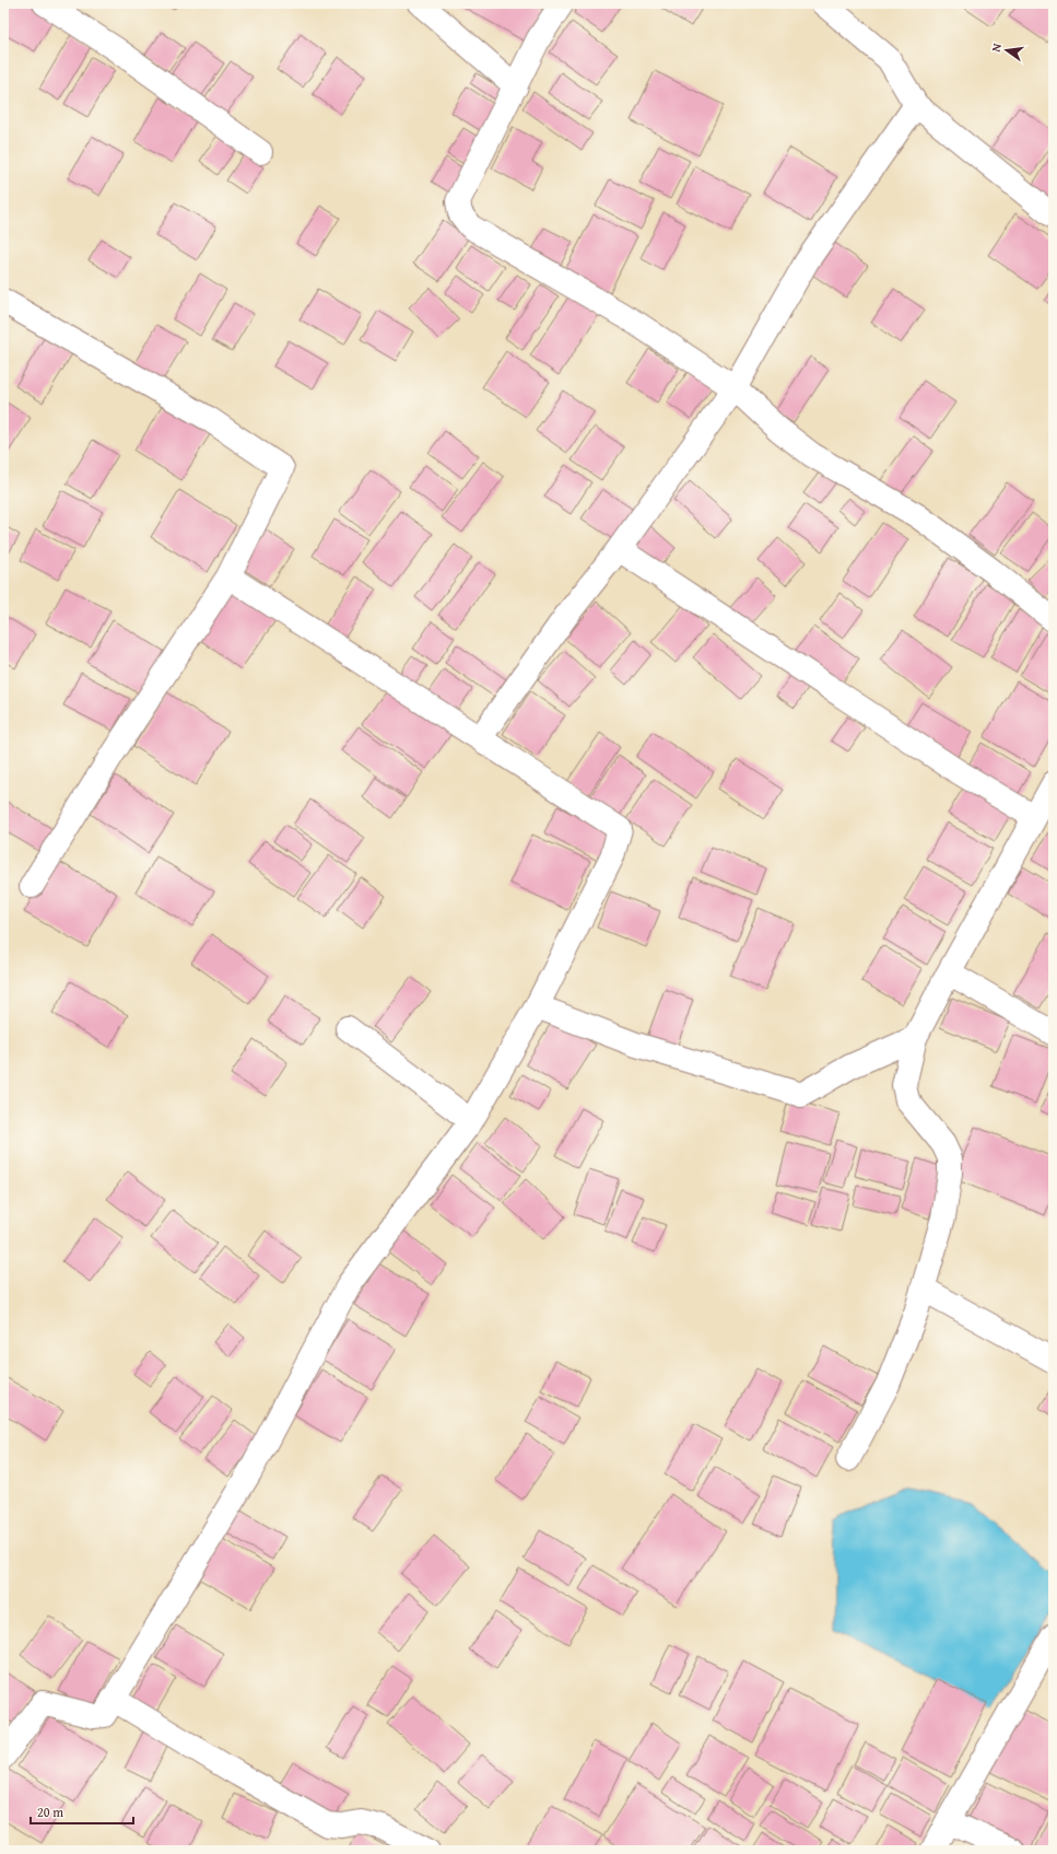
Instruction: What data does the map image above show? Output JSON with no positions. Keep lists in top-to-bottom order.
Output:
{
  "scale_bar": "20 m",
  "north": "left"
}
